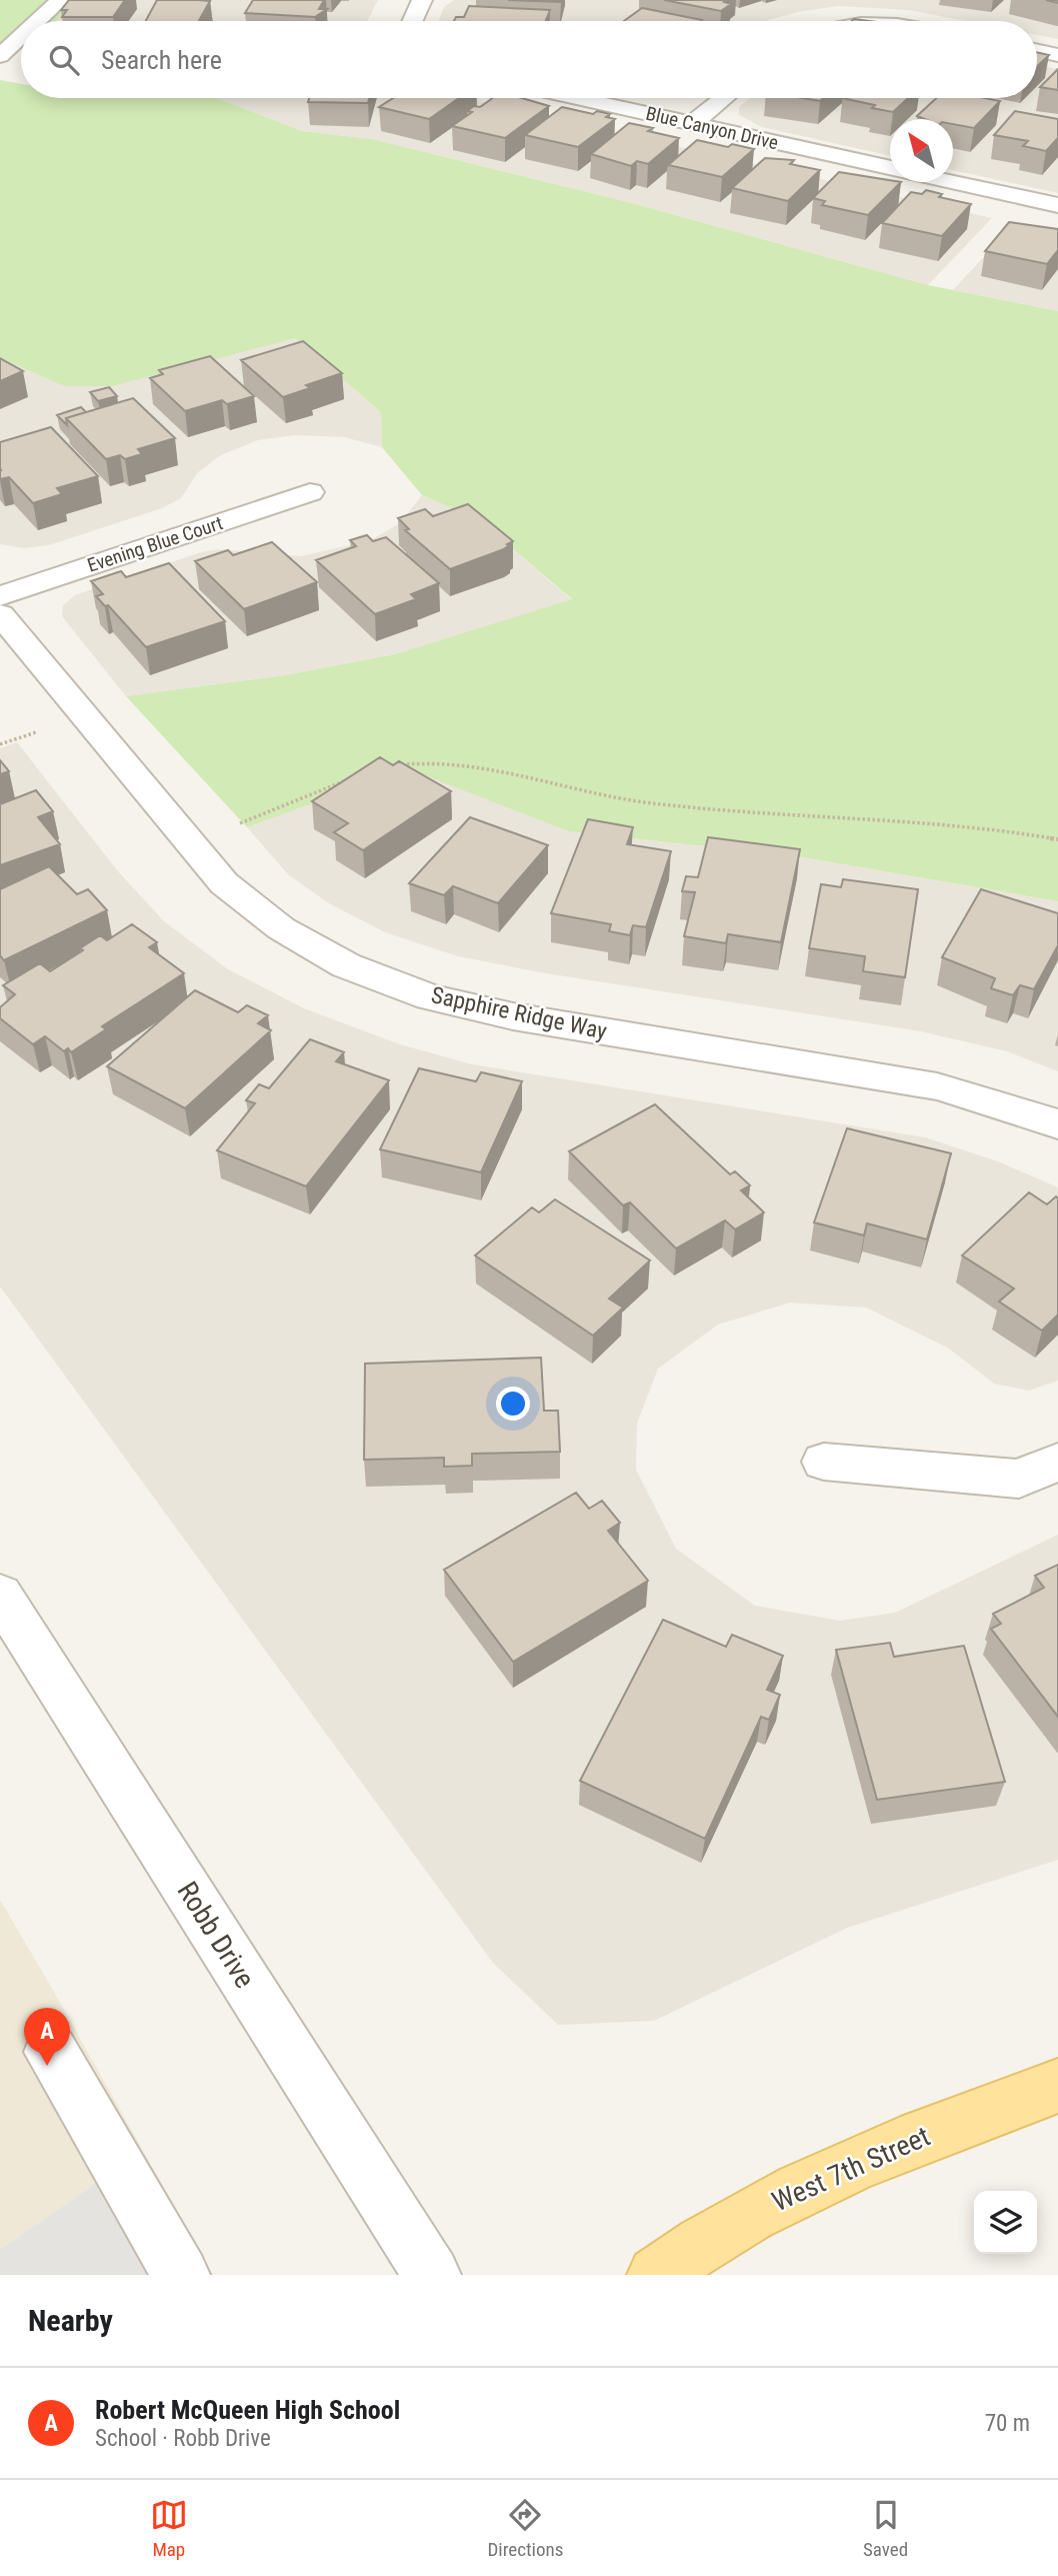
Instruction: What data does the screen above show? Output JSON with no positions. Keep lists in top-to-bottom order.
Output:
{
  "streets": {
    "main road": ["West 7th Street"],
    "street": [
      "Blue Canyon Drive",
      "Evening Blue Court",
      "Sapphire Ridge Way",
      "Robb Drive"
    ]
  },
  "north": "top left",
  "page": {
    "search": "Search here",
    "pins": "A",
    "heading": "Nearby",
    "list": [
      {
        "mark": "A",
        "name": "Robert McQueen High School",
        "note": "School · Robb Drive",
        "value": "70 m"
      }
    ],
    "nav": ["Map", "Directions", "Saved"]
  }
}
